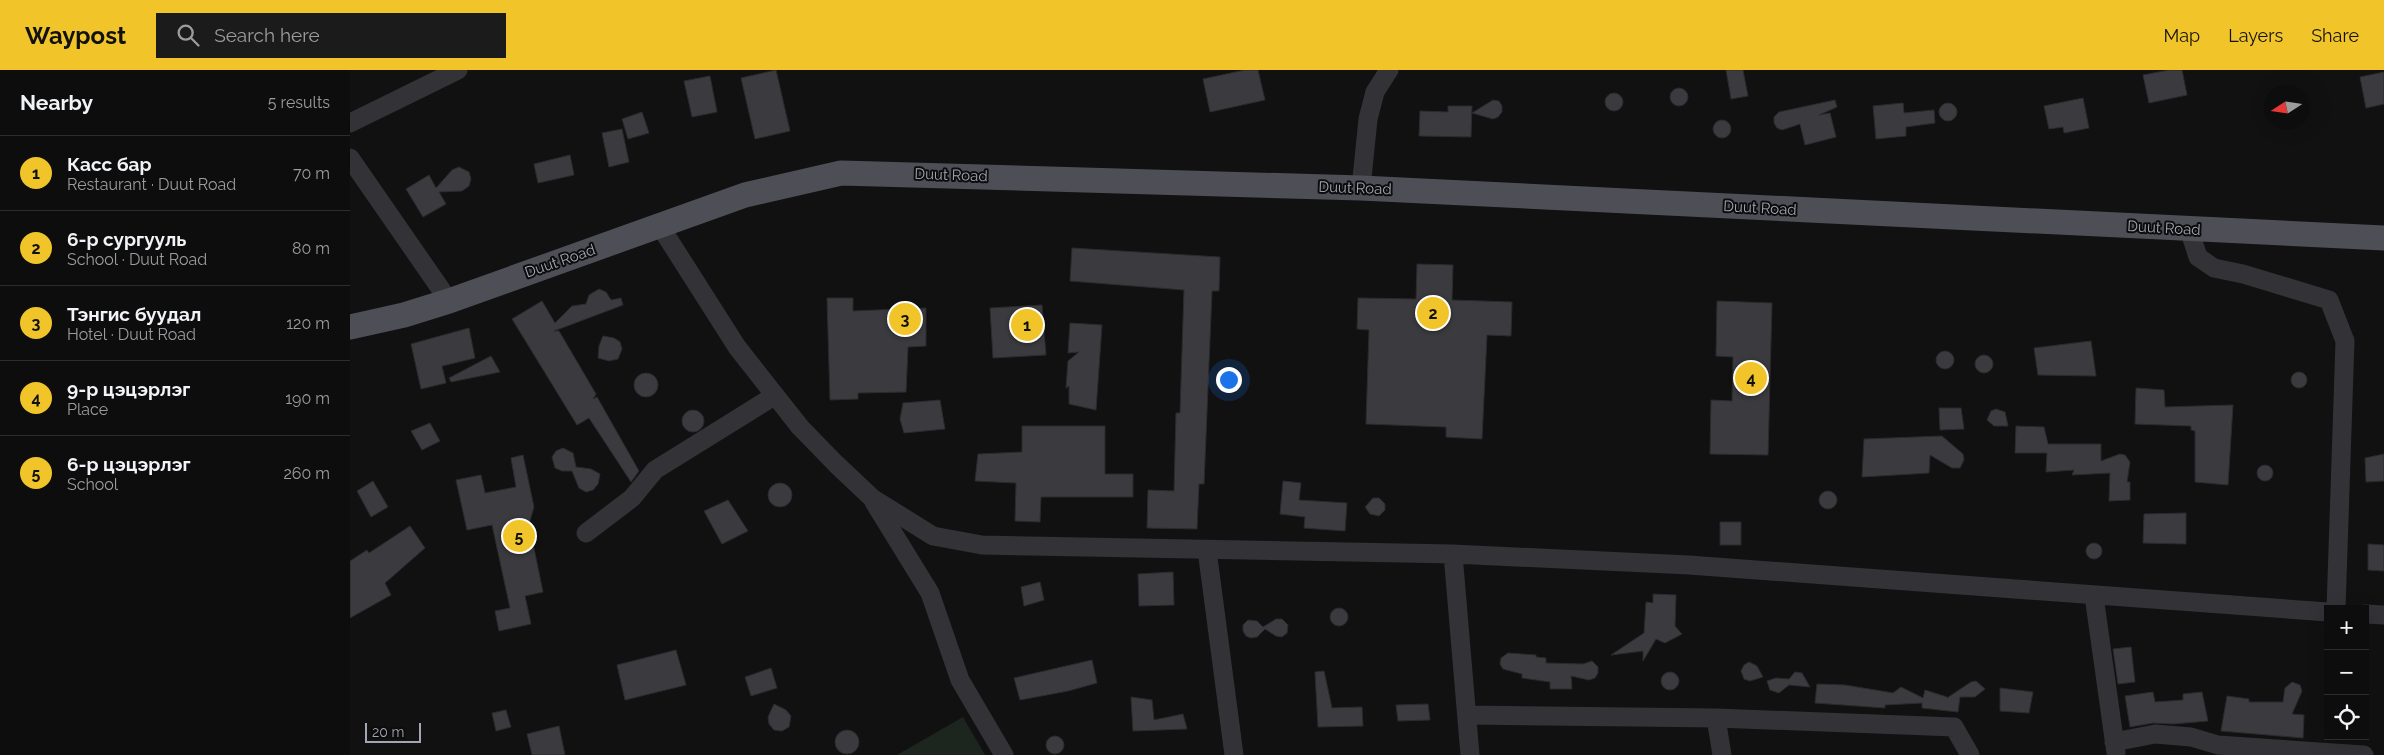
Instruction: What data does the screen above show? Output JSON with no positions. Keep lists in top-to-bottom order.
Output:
{
  "streets": {
    "main road": ["Duut Road"]
  },
  "scale_bar": "20 m",
  "north": "left",
  "page": {
    "header": "Waypost",
    "search": "Search here",
    "nav": ["Map", "Layers", "Share"],
    "heading": ["Nearby", "5 results"],
    "list": [
      {
        "mark": "1",
        "name": "Касс бар",
        "note": "Restaurant · Duut Road",
        "value": "70 m"
      },
      {
        "mark": "2",
        "name": "6-р сургууль",
        "note": "School · Duut Road",
        "value": "80 m"
      },
      {
        "mark": "3",
        "name": "Тэнгис буудал",
        "note": "Hotel · Duut Road",
        "value": "120 m"
      },
      {
        "mark": "4",
        "name": "9-р цэцэрлэг",
        "note": "Place",
        "value": "190 m"
      },
      {
        "mark": "5",
        "name": "6-р цэцэрлэг",
        "note": "School",
        "value": "260 m"
      }
    ],
    "pins": [
      "2",
      "3",
      "1",
      "4",
      "5"
    ],
    "map_buttons": ["+", "−"],
    "scale": "20 m"
  }
}
